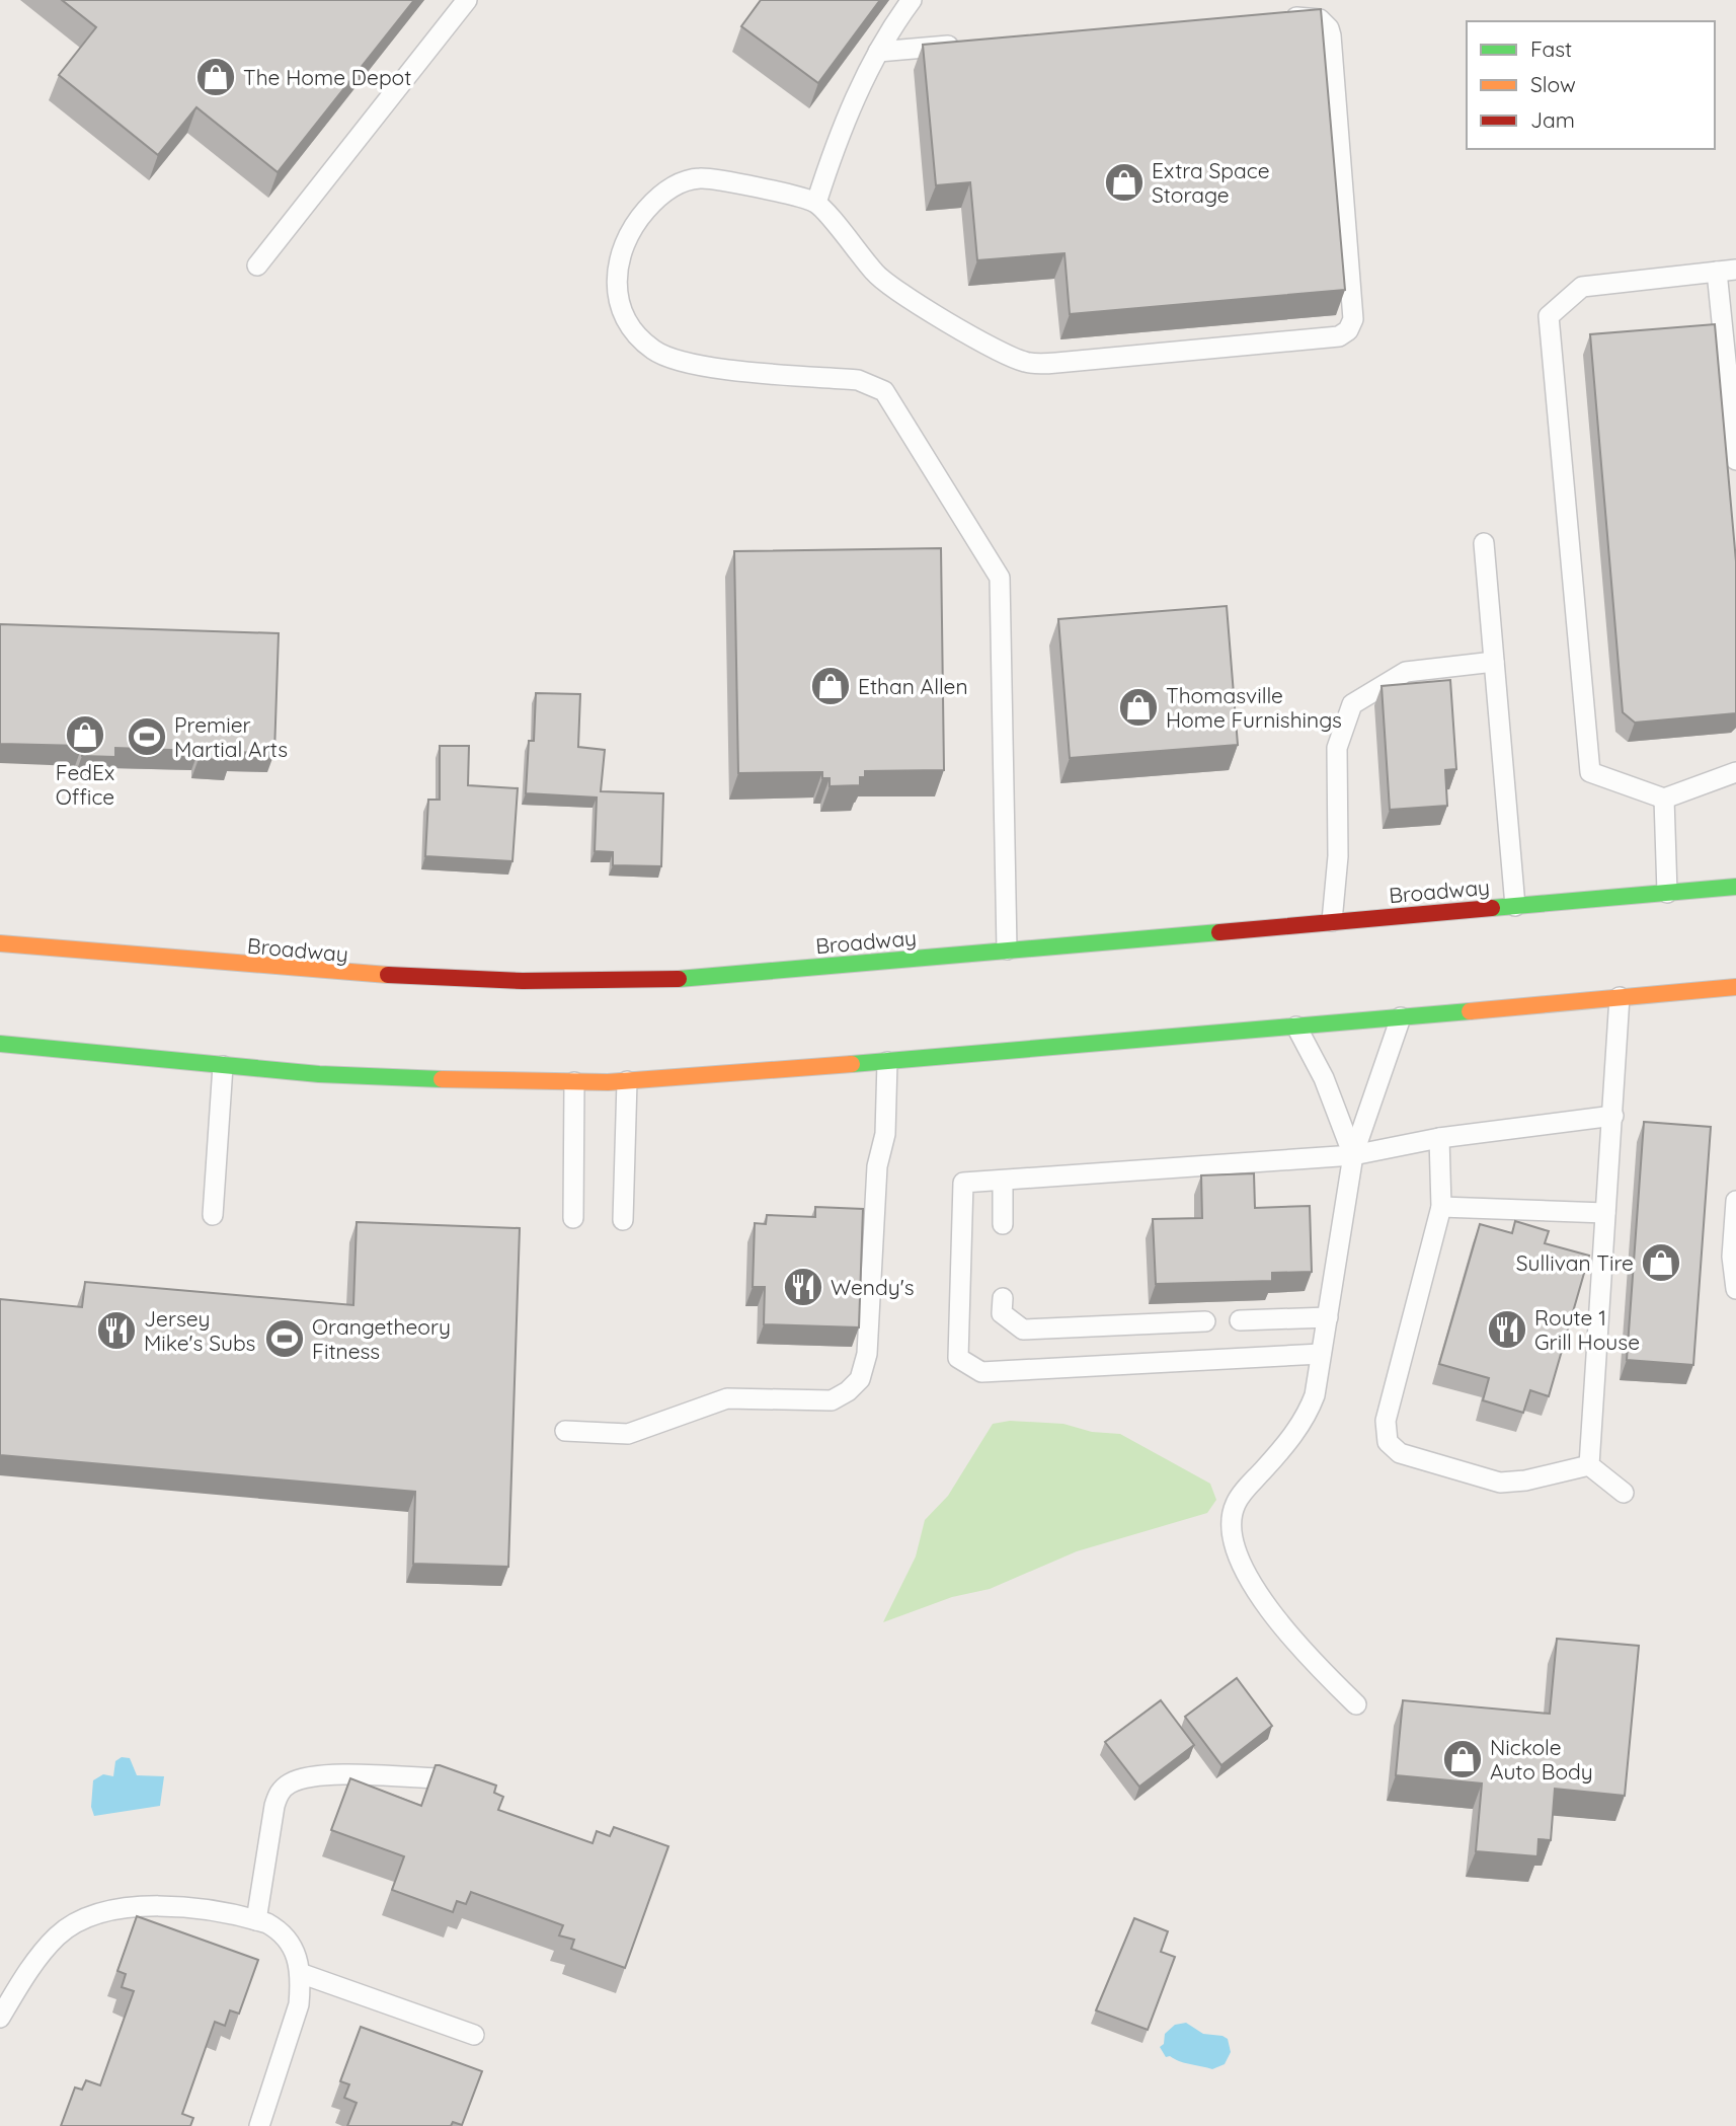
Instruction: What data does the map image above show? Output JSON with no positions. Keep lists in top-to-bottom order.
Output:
{
  "streets": {
    "highway": ["Broadway"]
  },
  "places": {
    "shop": [
      "The Home Depot",
      "Extra Space Storage",
      "Ethan Allen",
      "Thomasville Home Furnishings",
      "FedEx Office",
      "Sullivan Tire",
      "Nickole Auto Body"
    ],
    "sports": ["Premier Martial Arts", "Orangetheory Fitness"],
    "restaurant": ["Wendy's", "Route 1 Grill House", "Jersey Mike's Subs"]
  },
  "legend": ["Fast", "Slow", "Jam"]
}
